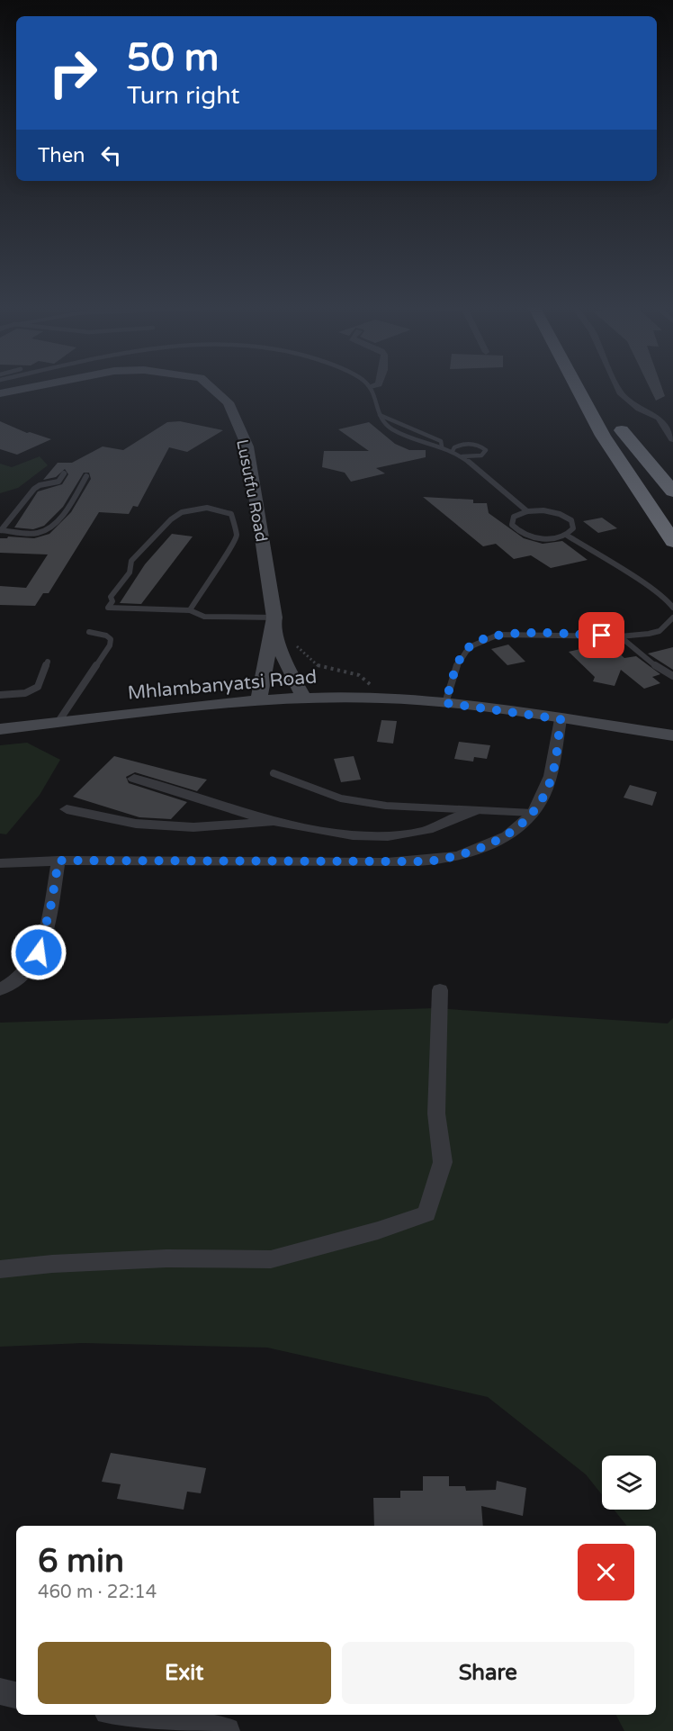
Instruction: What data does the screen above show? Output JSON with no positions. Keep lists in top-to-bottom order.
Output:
{
  "streets": {
    "street": ["Lusutfu Road", "Mhlambanyatsi Road"]
  },
  "crossings": [
    ["Lusutfu Road", "Mhlambanyatsi Road"]
  ],
  "page": {
    "turn": ["50 m", "Turn right"],
    "then": "Then",
    "heading": ["6 min", "460 m · 22:14"],
    "buttons": ["Exit", "Share"]
  }
}
